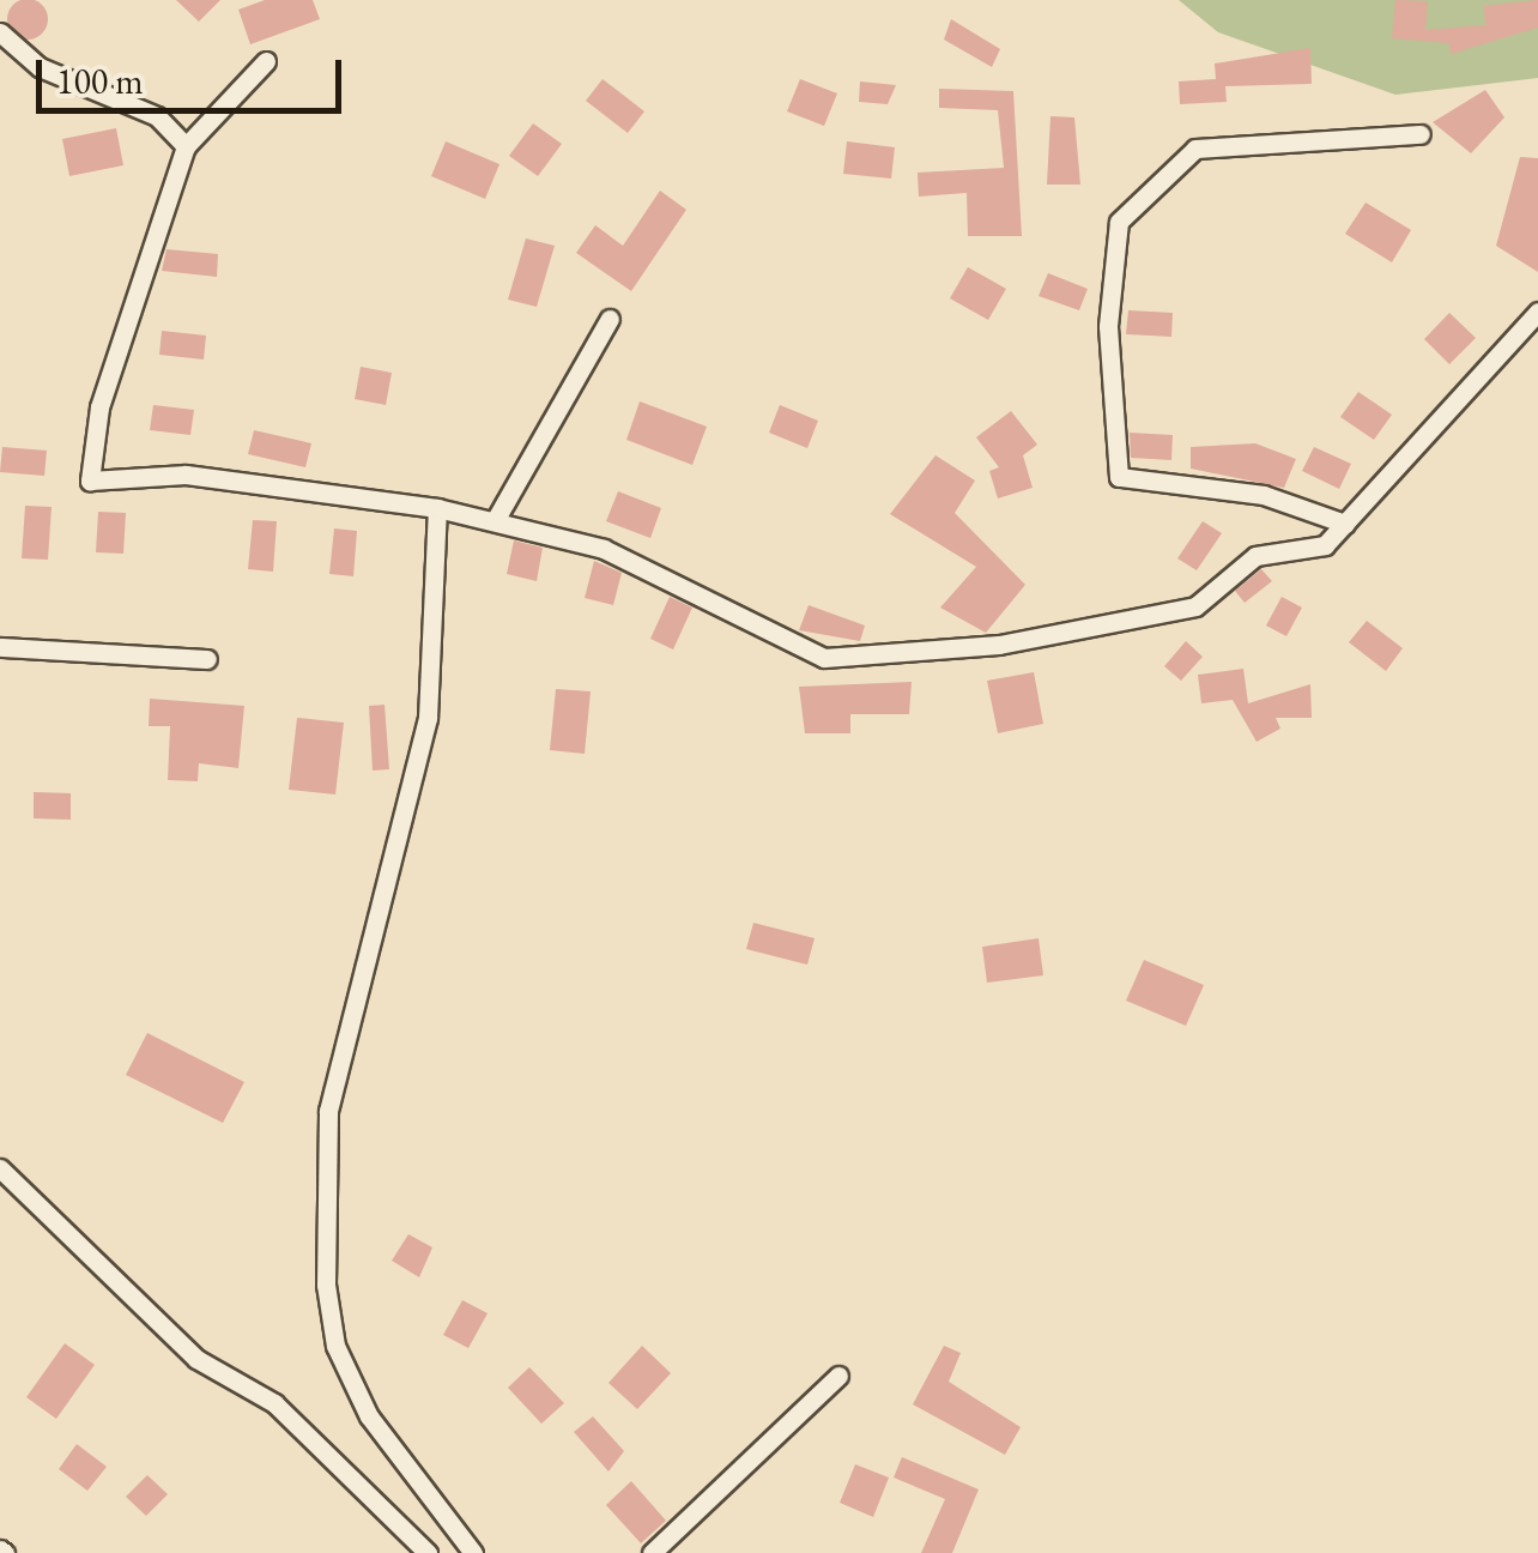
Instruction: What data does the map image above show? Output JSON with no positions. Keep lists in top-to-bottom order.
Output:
{
  "scale_bar": "100 m"
}
